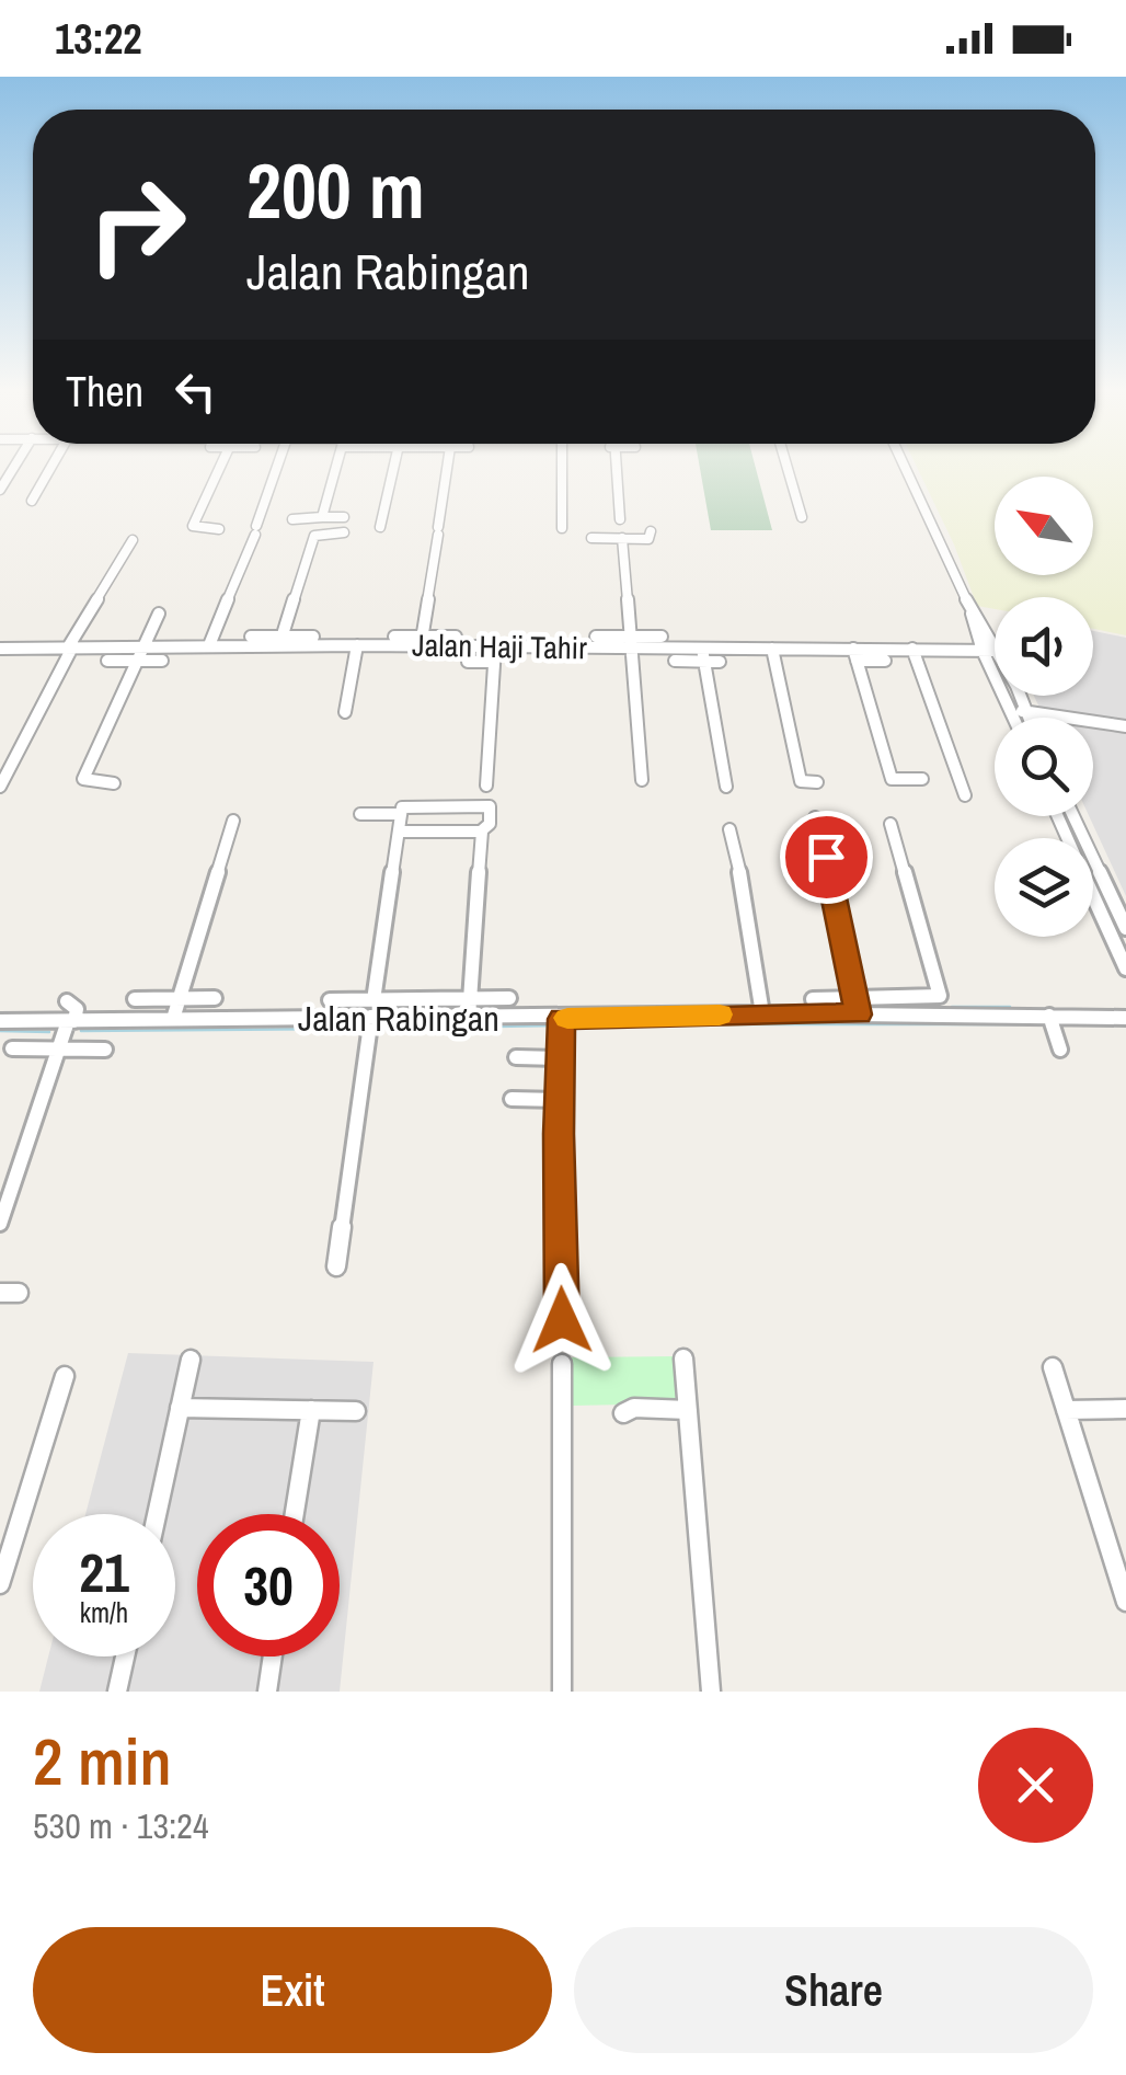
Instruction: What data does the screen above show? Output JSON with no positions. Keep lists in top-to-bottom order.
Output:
{
  "streets": {
    "street": ["Jalan Haji Tahir", "Jalan Rabingan"]
  },
  "north": "top left",
  "page": {
    "status": "13:22",
    "turn": ["200 m", "Jalan Rabingan"],
    "then": "Then",
    "speed": "21 km/h",
    "limit": "30",
    "heading": ["2 min", "530 m · 13:24"],
    "buttons": ["Exit", "Share"]
  }
}
